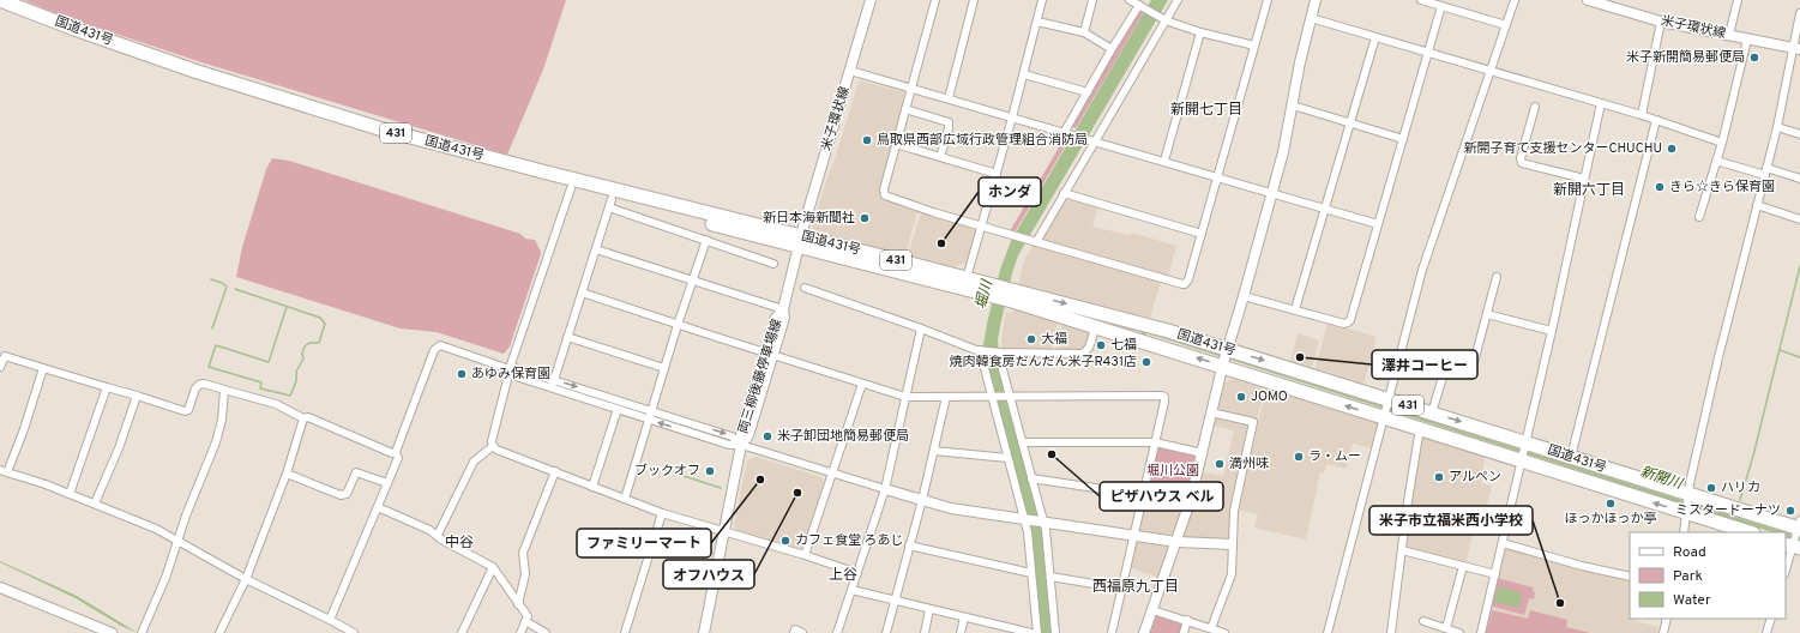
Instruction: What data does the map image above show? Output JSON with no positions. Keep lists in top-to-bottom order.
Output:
{
  "streets": {
    "highway": ["国道431号", "431"],
    "street": ["米子環状線", "両三柳後藤停車場線"]
  },
  "crossings": [
    ["米子環状線", "国道431号"],
    ["米子環状線", "両三柳後藤停車場線"],
    ["国道431号", "両三柳後藤停車場線"]
  ],
  "districts": [
    "新開七丁目",
    "新開六丁目",
    "中谷",
    "上谷",
    "西福原九丁目"
  ],
  "water": ["堀川", "新開川"],
  "parks": ["堀川公園"],
  "places": [
    "米子新開簡易郵便局",
    "鳥取県西部広域行政管理組合消防局",
    "新開子育て支援センターCHUCHU",
    "きら☆きら保育園",
    "新日本海新聞社",
    "ホンダ",
    "大福",
    "七福",
    "澤井コーヒー",
    "焼肉韓食房だんだん米子R431店",
    "あゆみ保育園",
    "JOMO",
    "米子卸団地簡易郵便局",
    "ピザハウス ベル",
    "ラ・ムー",
    "満州味",
    "ブックオフ",
    "アルペン",
    "ファミリーマート",
    "ハリカ",
    "オフハウス",
    "ほっかほっか亭",
    "ミスタードーナツ",
    "カフェ食堂 ろあじ",
    "米子市立福米西小学校"
  ],
  "legend": ["Road", "Park", "Water"]
}
